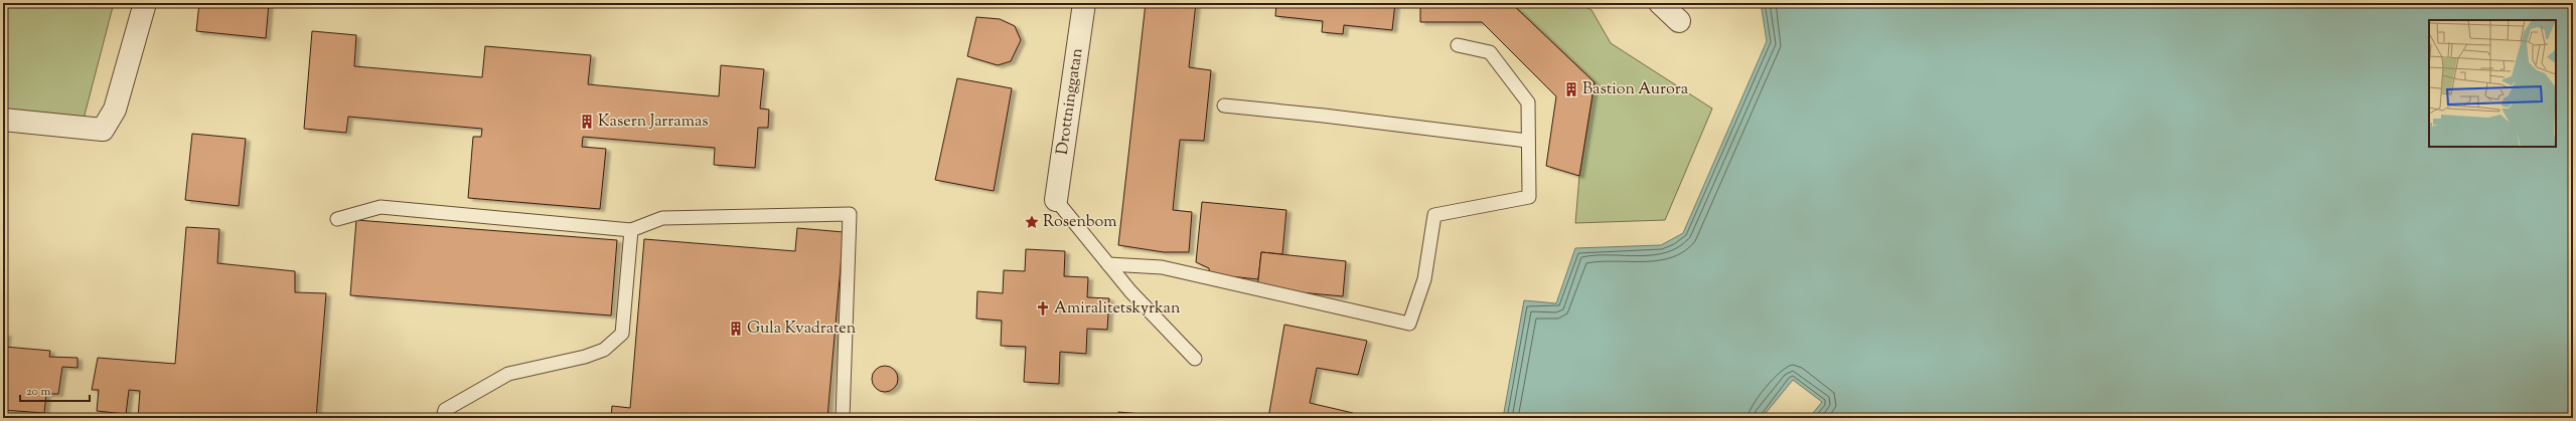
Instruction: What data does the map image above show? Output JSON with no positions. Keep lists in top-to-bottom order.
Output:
{
  "streets": {
    "street": ["Drottninggatan"]
  },
  "places": {
    "building": ["Bastion Aurora", "Kasern Jarramas", "Gula Kvadraten"],
    "place": ["Rosenbom"],
    "church": ["Amiralitetskyrkan"]
  },
  "scale_bar": "20 m"
}
